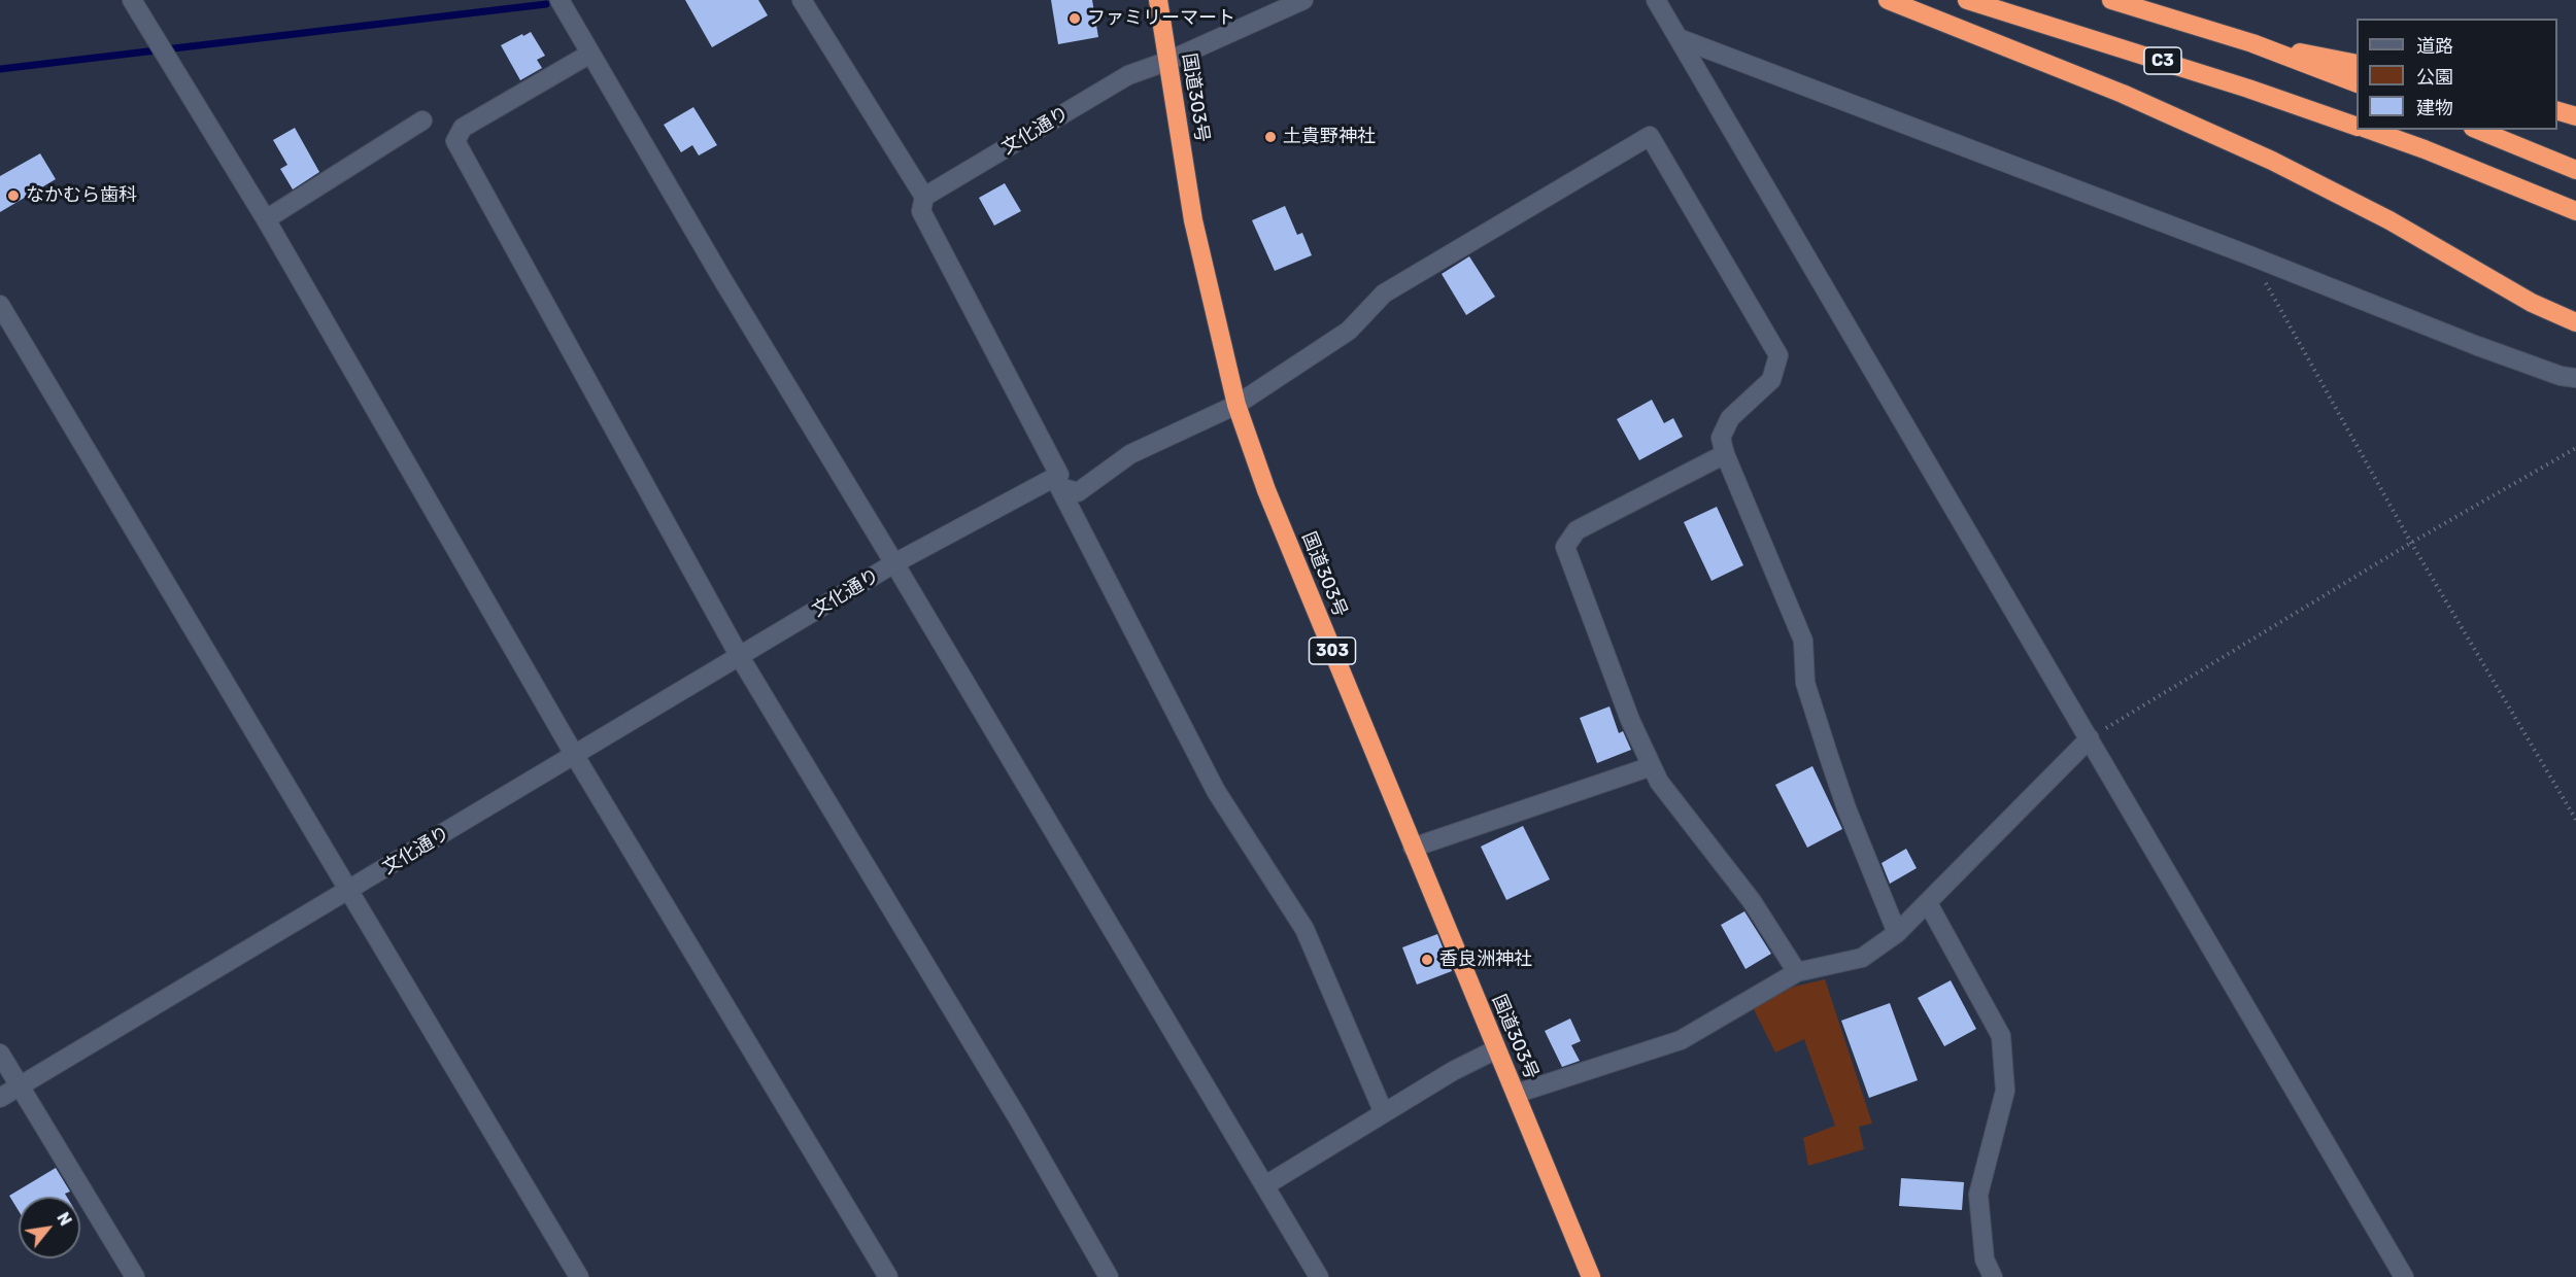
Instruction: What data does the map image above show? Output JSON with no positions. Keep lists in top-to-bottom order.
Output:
{
  "streets": {
    "highway": ["C3", "国道303号", "303"],
    "street": ["文化通り"]
  },
  "crossings": [
    ["国道303号", "文化通り"]
  ],
  "places": [
    "ファミリーマート",
    "土貴野神社",
    "なかむら歯科",
    "香良洲神社"
  ],
  "legend": ["道路", "公園", "建物"],
  "north": "top right"
}
